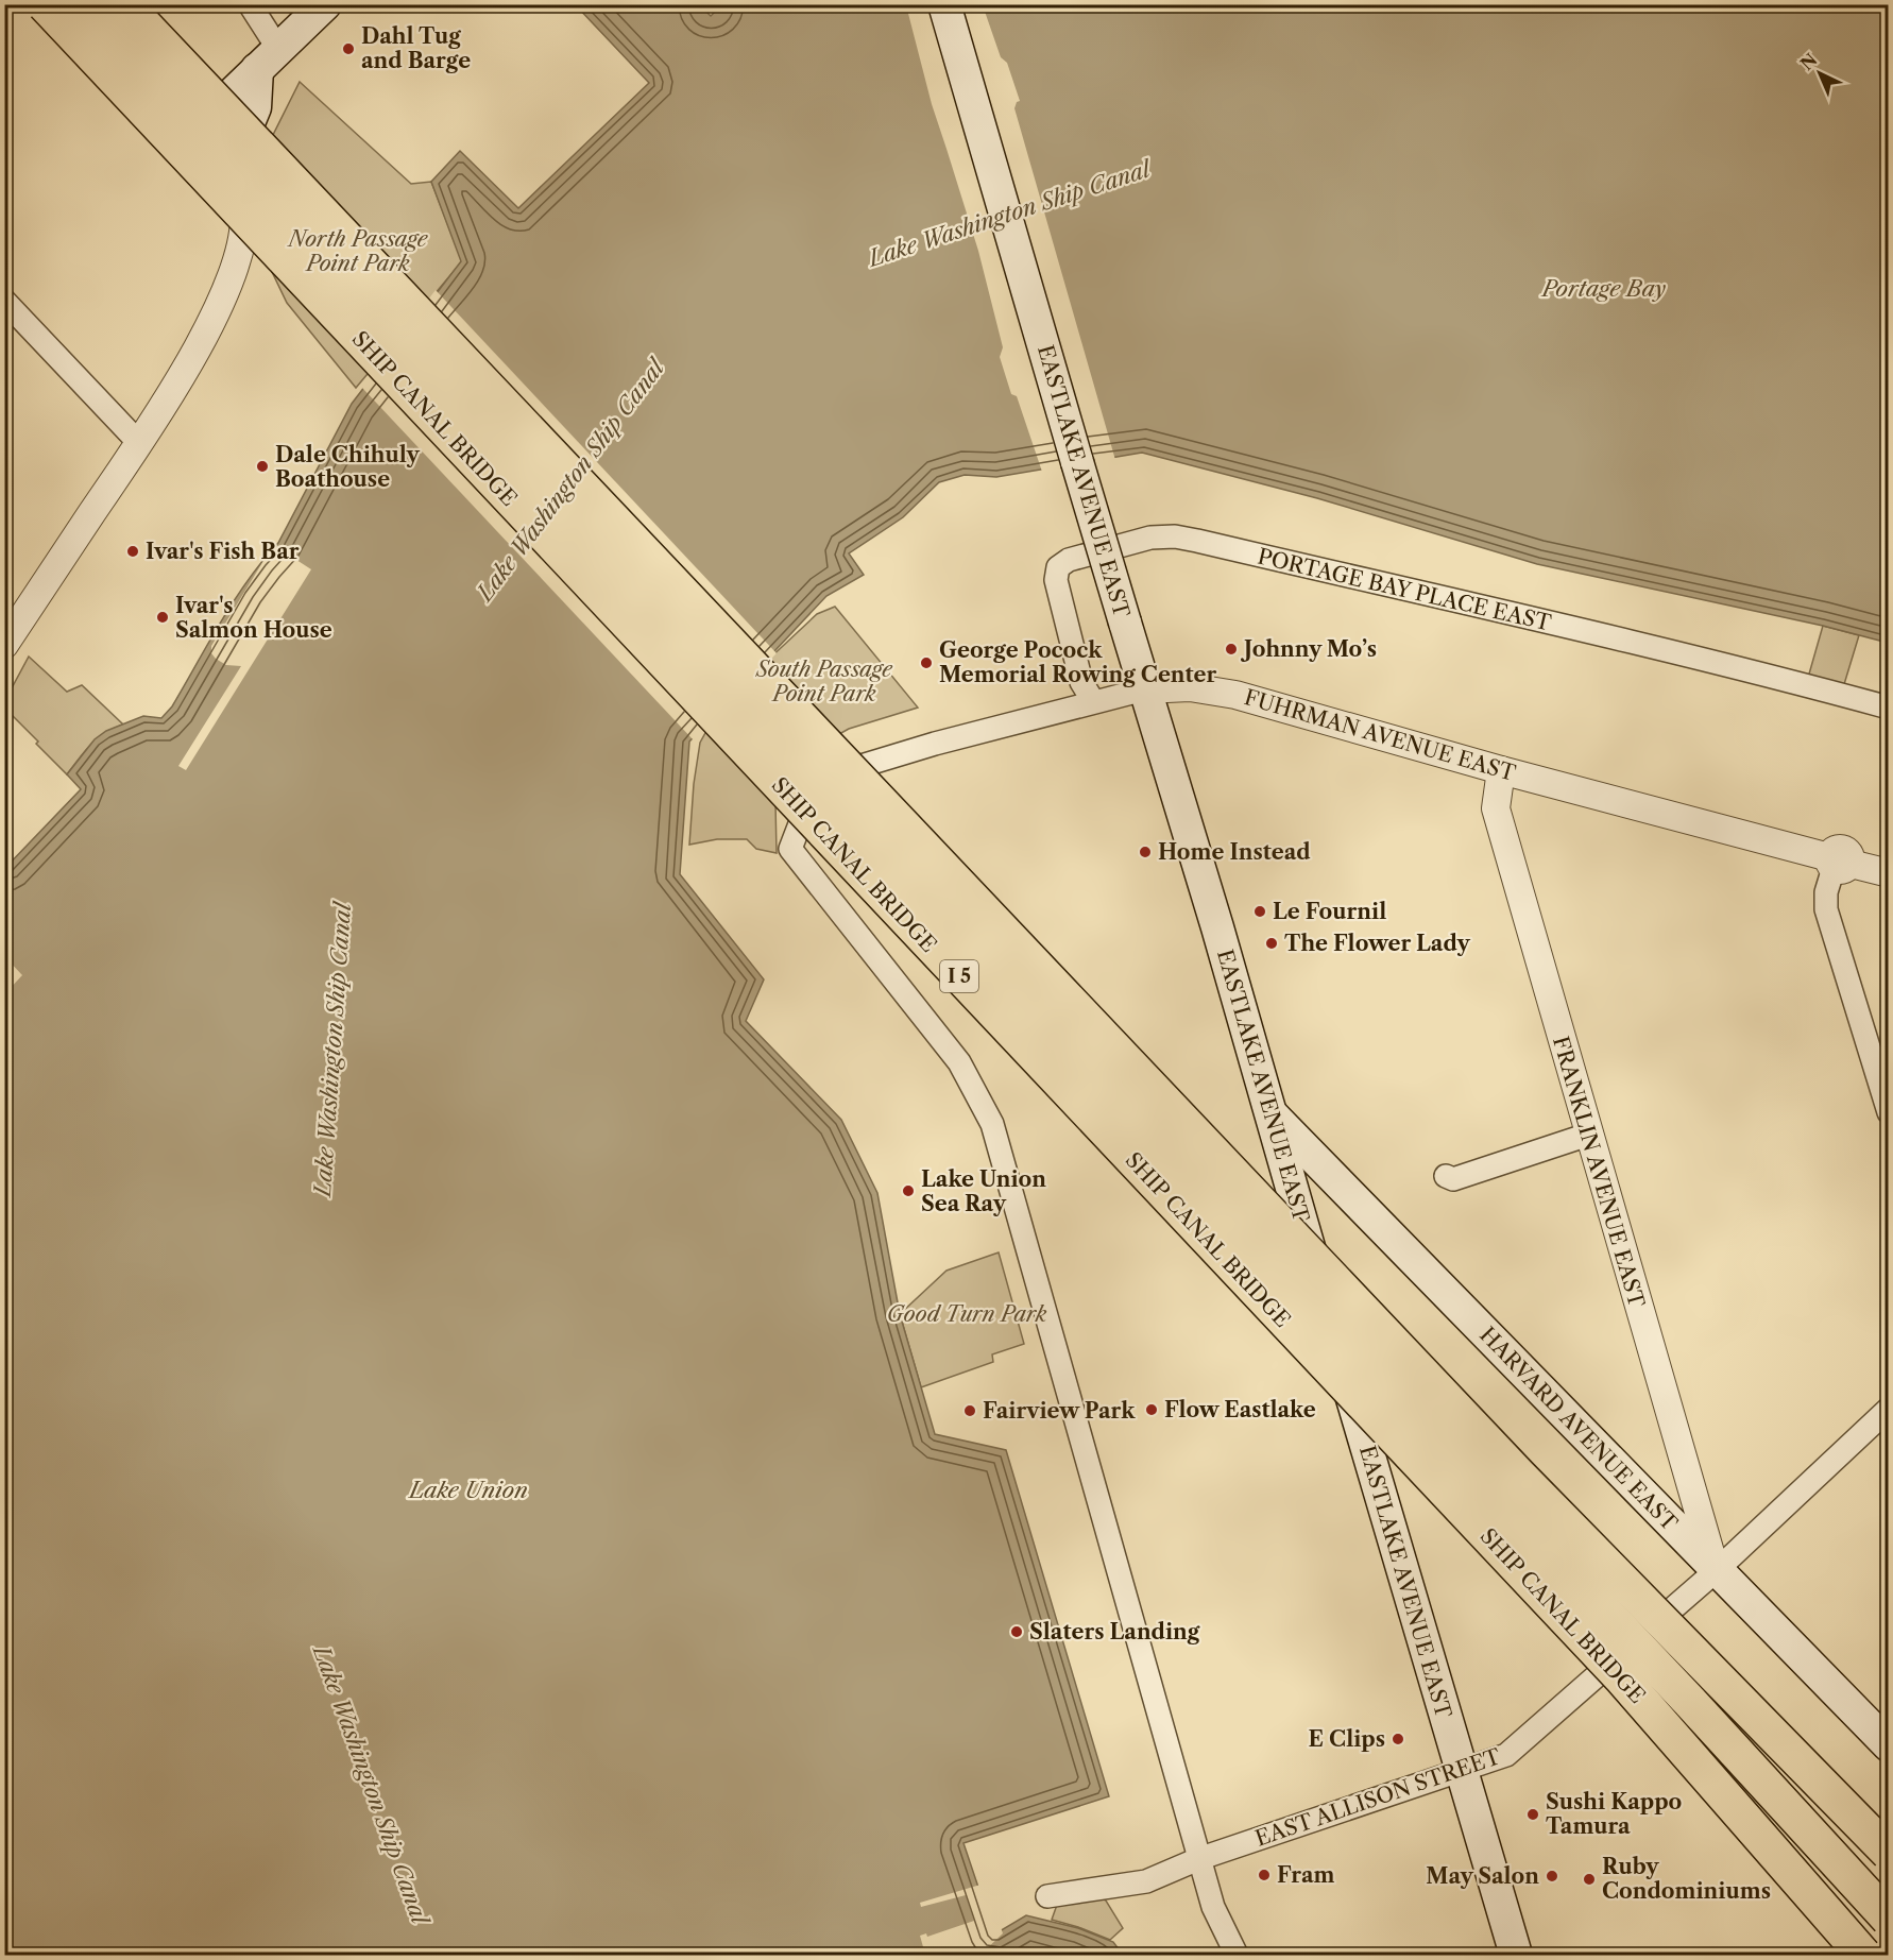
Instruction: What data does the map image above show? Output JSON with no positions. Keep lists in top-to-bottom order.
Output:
{
  "streets": {
    "highway": ["SHIP CANAL BRIDGE", "I 5"],
    "main road": ["EASTLAKE AVENUE EAST", "HARVARD AVENUE EAST"],
    "street": [
      "PORTAGE BAY PLACE EAST",
      "FUHRMAN AVENUE EAST",
      "FRANKLIN AVENUE EAST",
      "EAST ALLISON STREET"
    ]
  },
  "crossings": [
    ["EASTLAKE AVENUE EAST", "FUHRMAN AVENUE EAST"],
    ["EASTLAKE AVENUE EAST", "HARVARD AVENUE EAST"],
    ["EASTLAKE AVENUE EAST", "EAST ALLISON STREET"],
    ["PORTAGE BAY PLACE EAST", "FUHRMAN AVENUE EAST"],
    ["FUHRMAN AVENUE EAST", "FRANKLIN AVENUE EAST"],
    ["FUHRMAN AVENUE EAST", "EAST ALLISON STREET"],
    ["FRANKLIN AVENUE EAST", "HARVARD AVENUE EAST"],
    ["FRANKLIN AVENUE EAST", "EAST ALLISON STREET"],
    ["HARVARD AVENUE EAST", "EAST ALLISON STREET"]
  ],
  "water": ["Lake Washington Ship Canal", "Portage Bay", "Lake Union"],
  "parks": ["North Passage Point Park", "South Passage Point Park", "Good Turn Park"],
  "places": [
    "Dahl Tug and Barge",
    "Dale Chihuly Boathouse",
    "Ivar's Fish Bar",
    "Ivar's Salmon House",
    "Johnny Mo’s",
    "George Pocock Memorial Rowing Center",
    "Home Instead",
    "Le Fournil",
    "The Flower Lady",
    "Lake Union Sea Ray",
    "Flow Eastlake",
    "Fairview Park",
    "Slaters Landing",
    "E Clips",
    "Sushi Kappo Tamura",
    "Fram",
    "May Salon",
    "Ruby Condominiums"
  ],
  "north": "top left"
}
